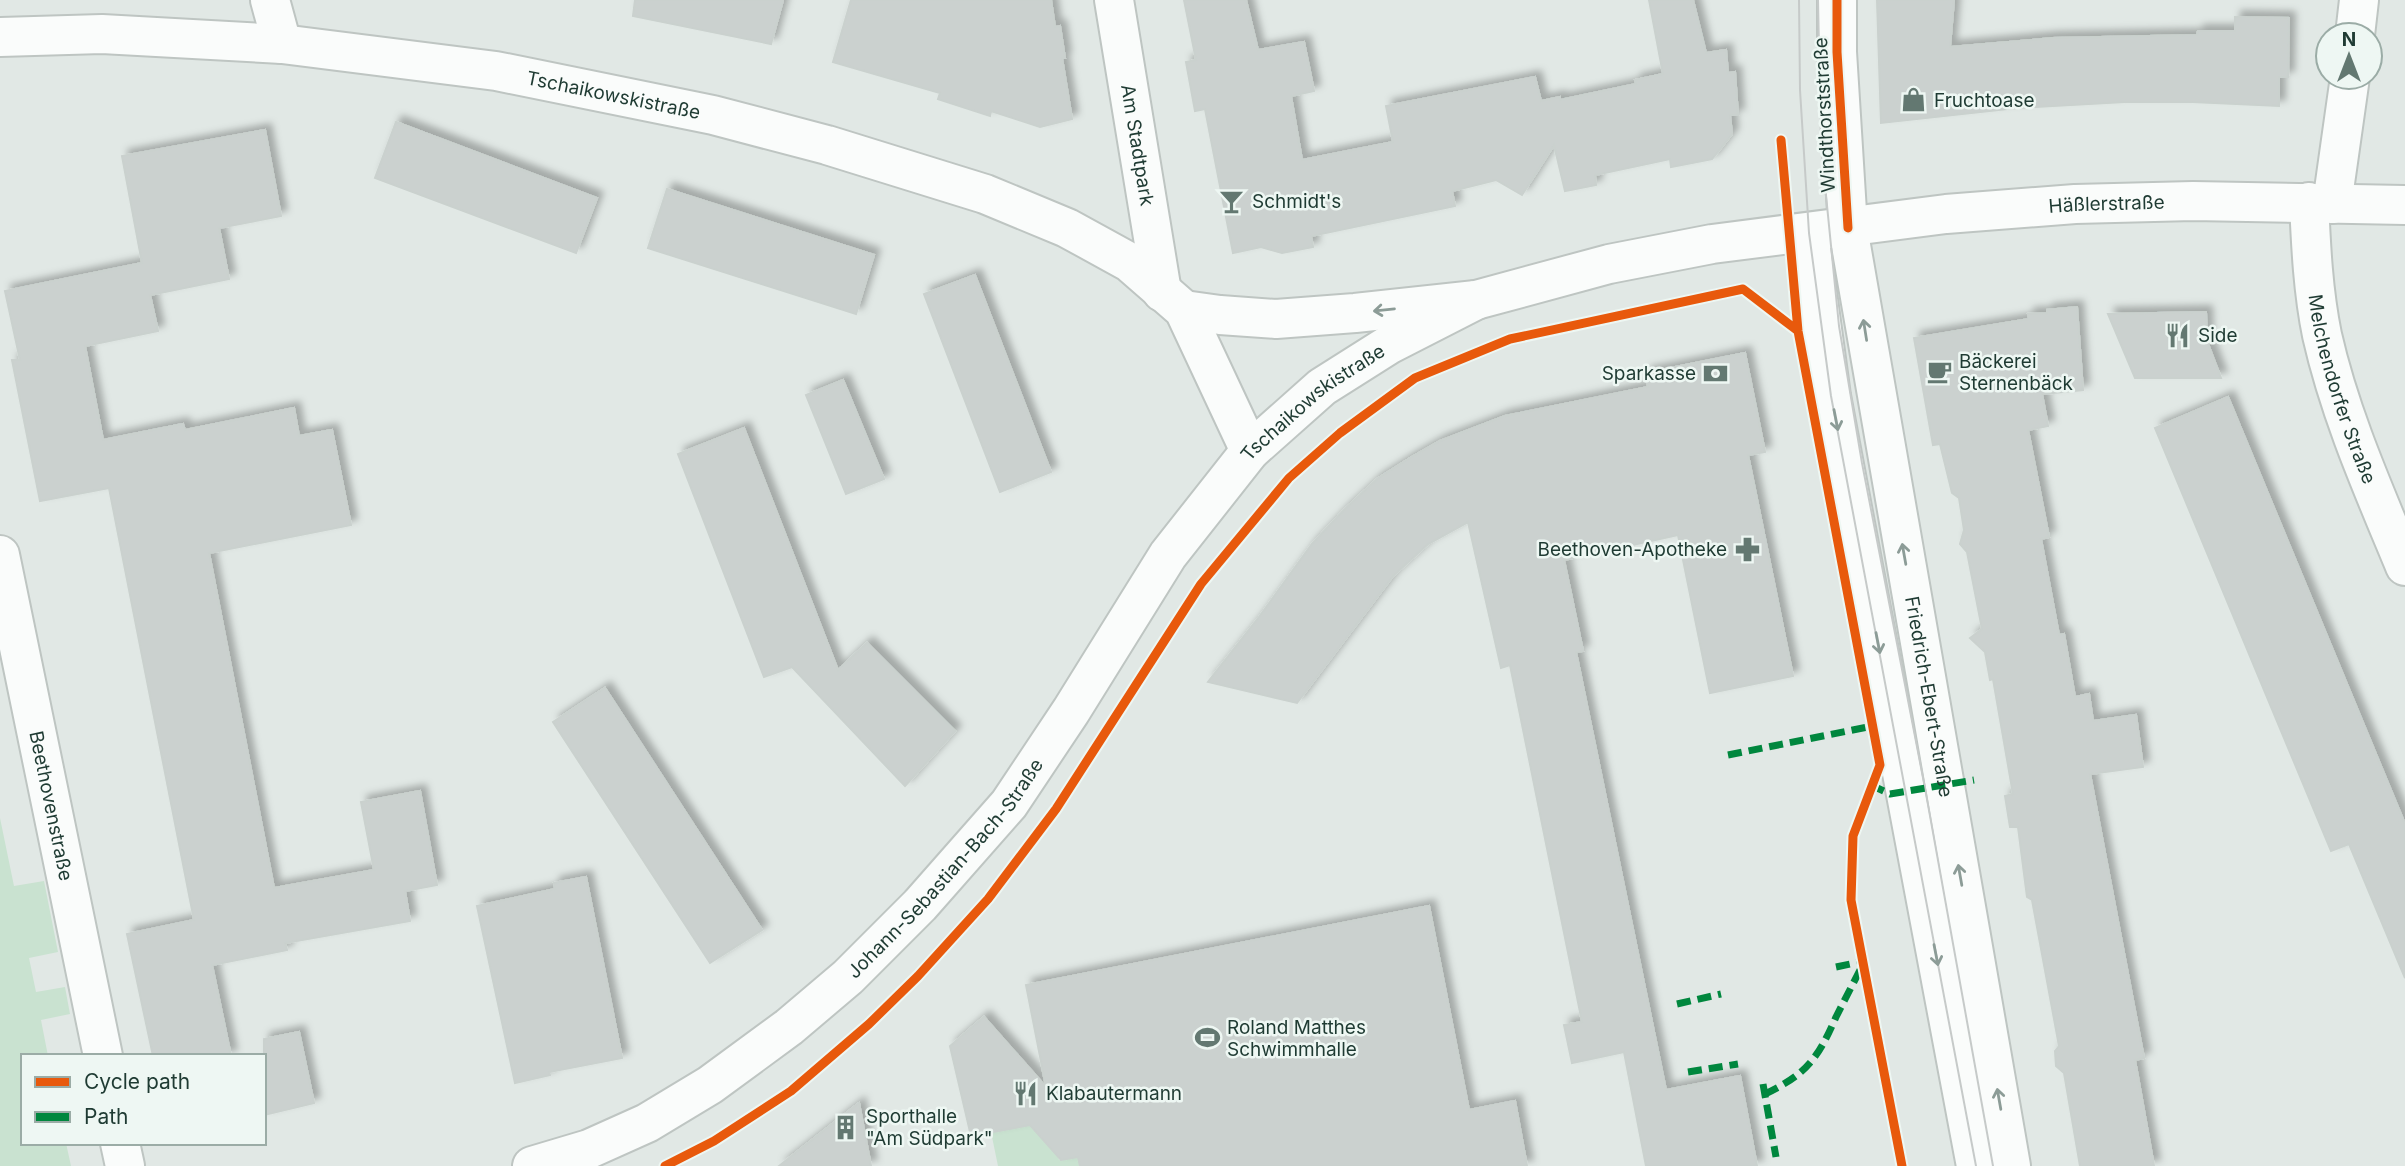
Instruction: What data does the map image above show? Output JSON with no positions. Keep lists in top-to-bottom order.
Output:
{
  "streets": {
    "street": [
      "Tschaikowskistraße",
      "Windthorststraße",
      "Am Stadtpark",
      "Häßlerstraße",
      "Melchendorfer Straße",
      "Friedrich-Ebert-Straße",
      "Beethovenstraße",
      "Johann-Sebastian-Bach-Straße"
    ]
  },
  "crossings": [
    ["Tschaikowskistraße", "Am Stadtpark"],
    ["Tschaikowskistraße", "Häßlerstraße"],
    ["Tschaikowskistraße", "Friedrich-Ebert-Straße"],
    ["Tschaikowskistraße", "Johann-Sebastian-Bach-Straße"],
    ["Windthorststraße", "Häßlerstraße"],
    ["Windthorststraße", "Friedrich-Ebert-Straße"],
    ["Häßlerstraße", "Melchendorfer Straße"],
    ["Häßlerstraße", "Friedrich-Ebert-Straße"]
  ],
  "places": {
    "shop": ["Fruchtoase"],
    "bar": ["Schmidt's"],
    "restaurant": ["Side", "Klabautermann"],
    "cafe": ["Bäckerei Sternenbäck"],
    "bank": ["Sparkasse"],
    "pharmacy": ["Beethoven-Apotheke"],
    "sports": ["Roland Matthes Schwimmhalle"],
    "building": ["Sporthalle \"Am Südpark\""]
  },
  "legend": ["Cycle path", "Path"],
  "north": "top"
}
